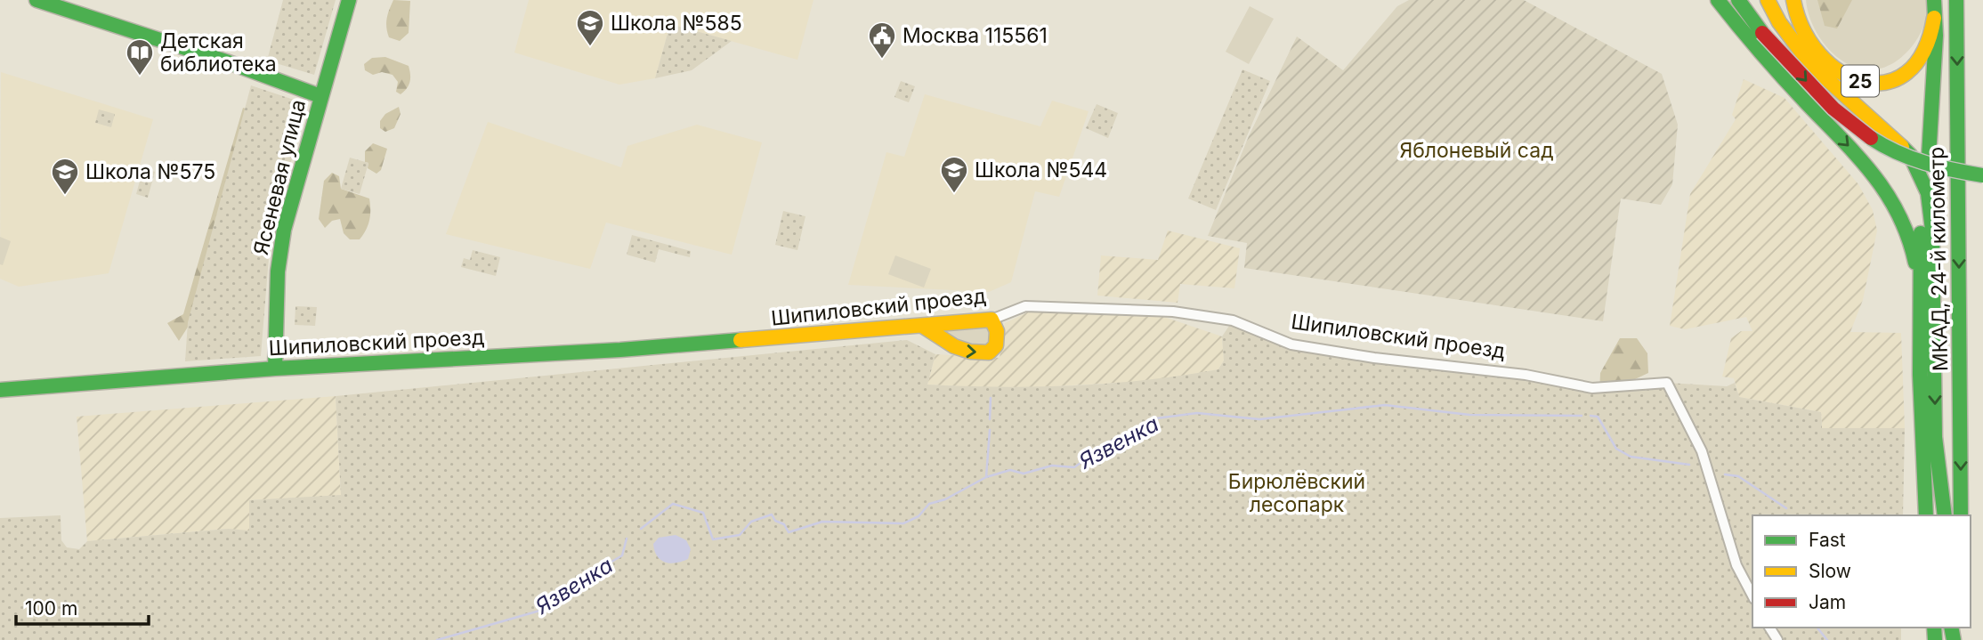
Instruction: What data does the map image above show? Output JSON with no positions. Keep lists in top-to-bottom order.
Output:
{
  "streets": {
    "main road": [
      "25",
      "Ясеневая улица",
      "МКАД, 24-й километр",
      "Шипиловский проезд"
    ]
  },
  "crossings": [
    ["Ясеневая улица", "Шипиловский проезд"]
  ],
  "water": ["Язвенка"],
  "parks": ["Яблоневый сад", "Бирюлёвский лесопарк"],
  "places": {
    "school or university": ["Школа №585", "Школа №544", "Школа №575"],
    "public building": ["Москва 115561"],
    "library": ["Детская библиотека"]
  },
  "legend": ["Fast", "Slow", "Jam"],
  "scale_bar": "100 m"
}
